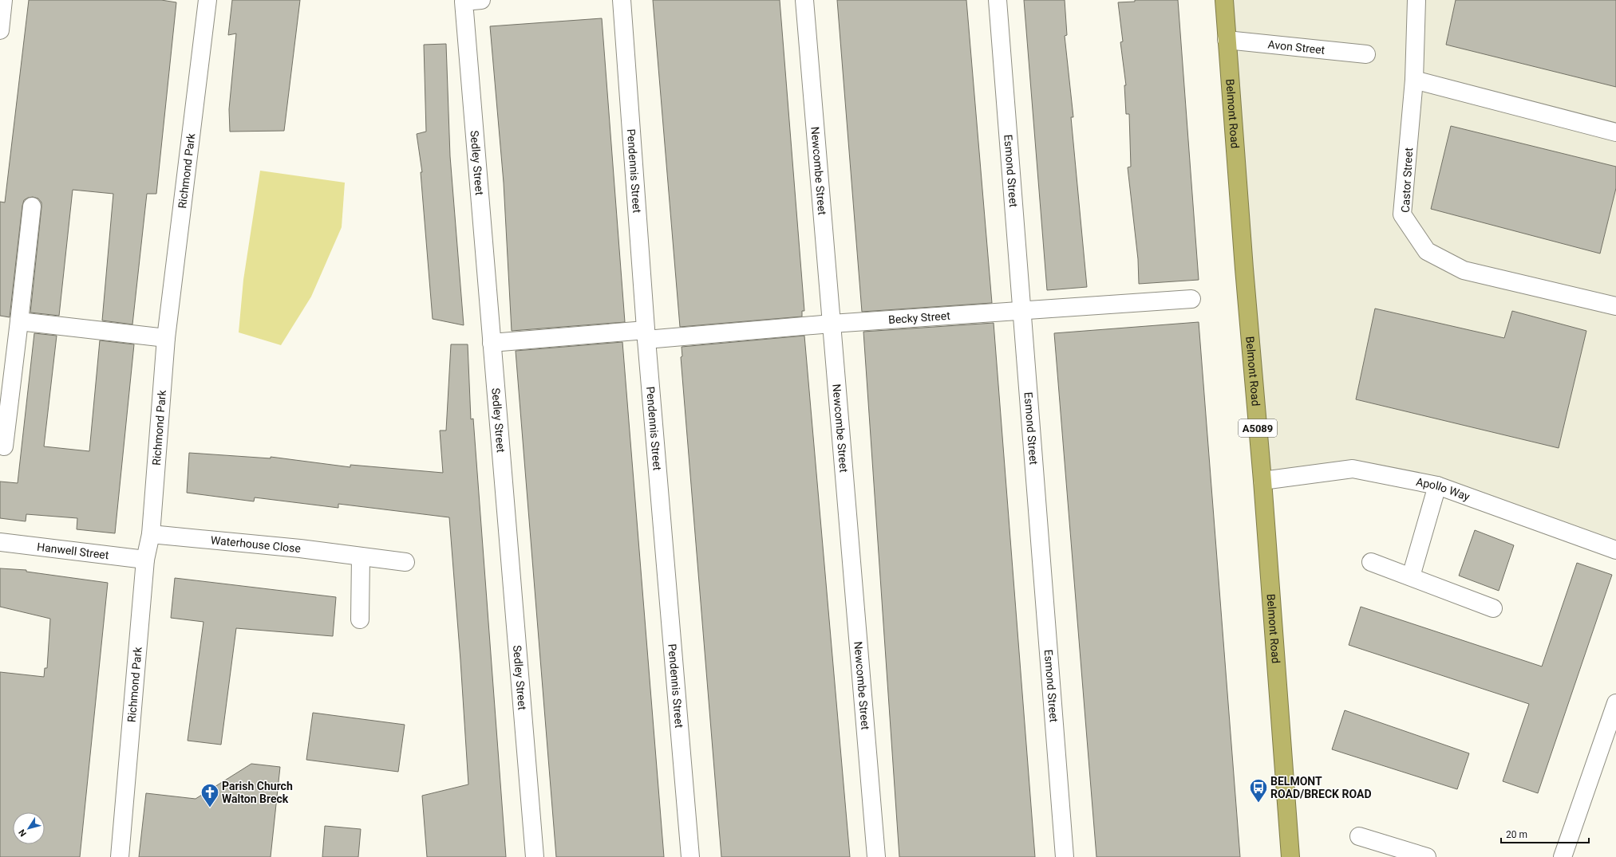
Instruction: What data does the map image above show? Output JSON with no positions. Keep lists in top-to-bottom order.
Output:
{
  "streets": {
    "highway": ["Belmont Road", "A5089"],
    "street": [
      "Avon Street",
      "Sedley Street",
      "Esmond Street",
      "Richmond Park",
      "Pendennis Street",
      "Newcombe Street",
      "Castor Street",
      "Becky Street",
      "Apollo Way",
      "Waterhouse Close",
      "Hanwell Street"
    ]
  },
  "crossings": [
    ["Avon Street", "Belmont Road"],
    ["Belmont Road", "Apollo Way"],
    ["Sedley Street", "Becky Street"],
    ["Esmond Street", "Becky Street"],
    ["Richmond Park", "Waterhouse Close"],
    ["Richmond Park", "Hanwell Street"],
    ["Pendennis Street", "Becky Street"],
    ["Newcombe Street", "Becky Street"]
  ],
  "places": {
    "bus stop": ["BELMONT ROAD/BRECK ROAD"],
    "church": ["Parish Church Walton Breck"]
  },
  "scale_bar": "20 m",
  "north": "bottom left"
}
